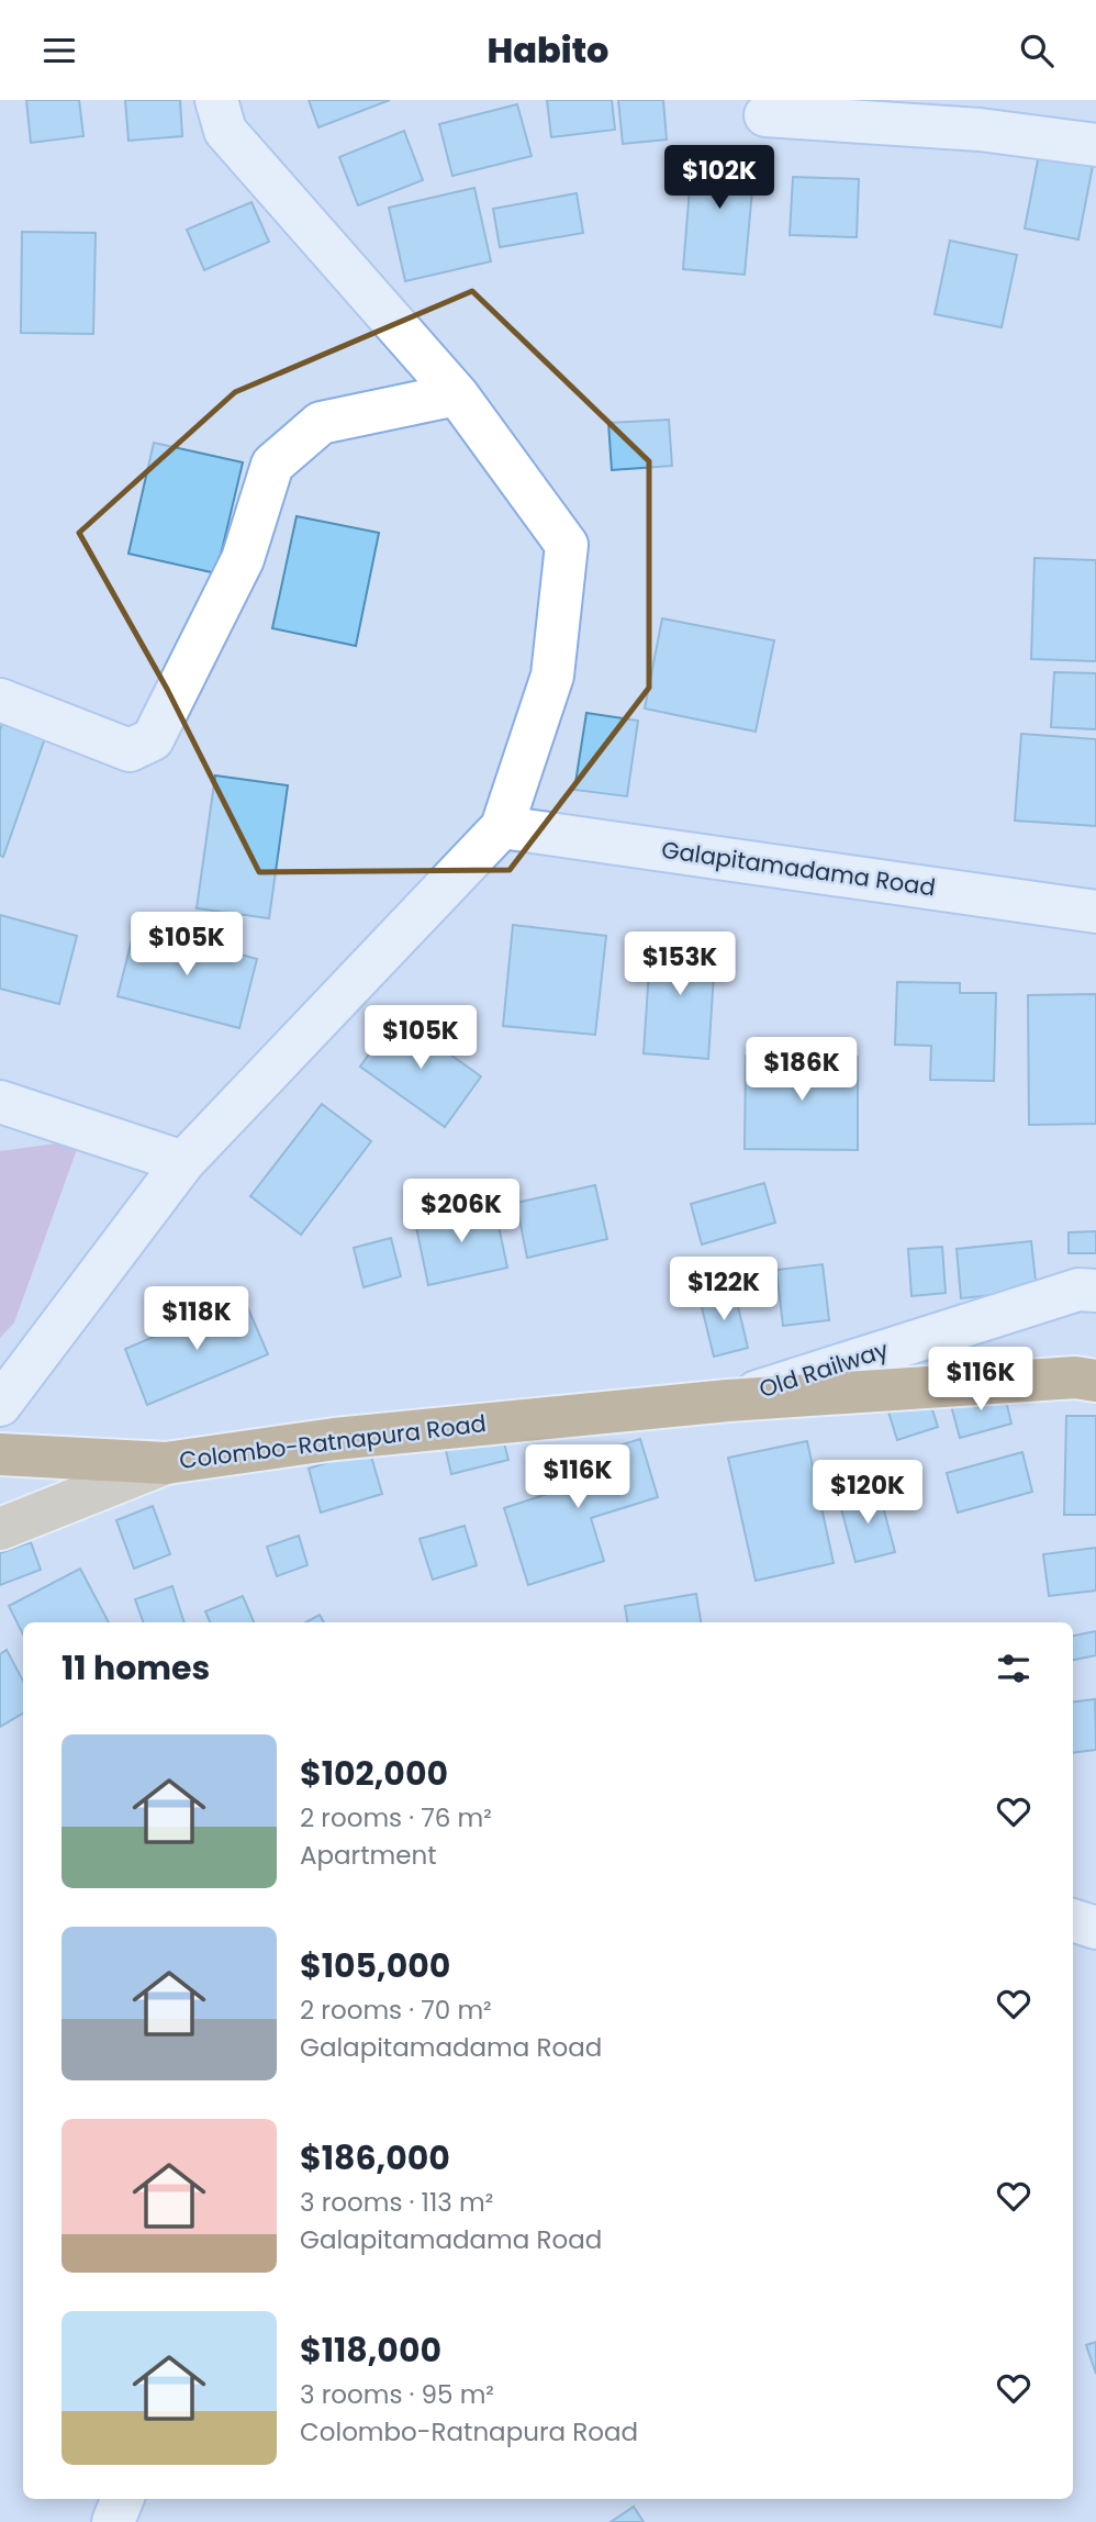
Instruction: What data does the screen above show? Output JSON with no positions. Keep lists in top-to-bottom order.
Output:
{
  "streets": {
    "highway": ["Colombo-Ratnapura Road"],
    "street": ["Galapitamadama Road", "Old Railway"]
  },
  "crossings": [
    ["Old Railway", "Colombo-Ratnapura Road"]
  ],
  "page": {
    "header": "Habito",
    "price": [
      "$102K",
      "$105K",
      "$153K",
      "$105K",
      "$186K",
      "$206K",
      "$122K",
      "$118K",
      "$116K",
      "$116K",
      "$120K"
    ],
    "heading": "11 homes",
    "list": [
      {
        "name": "$102,000",
        "note": "2 rooms · 76 m² · Apartment"
      },
      {
        "name": "$105,000",
        "note": "2 rooms · 70 m² · Galapitamadama Road"
      },
      {
        "name": "$186,000",
        "note": "3 rooms · 113 m² · Galapitamadama Road"
      },
      {
        "name": "$118,000",
        "note": "3 rooms · 95 m² · Colombo-Ratnapura Road"
      }
    ]
  }
}
